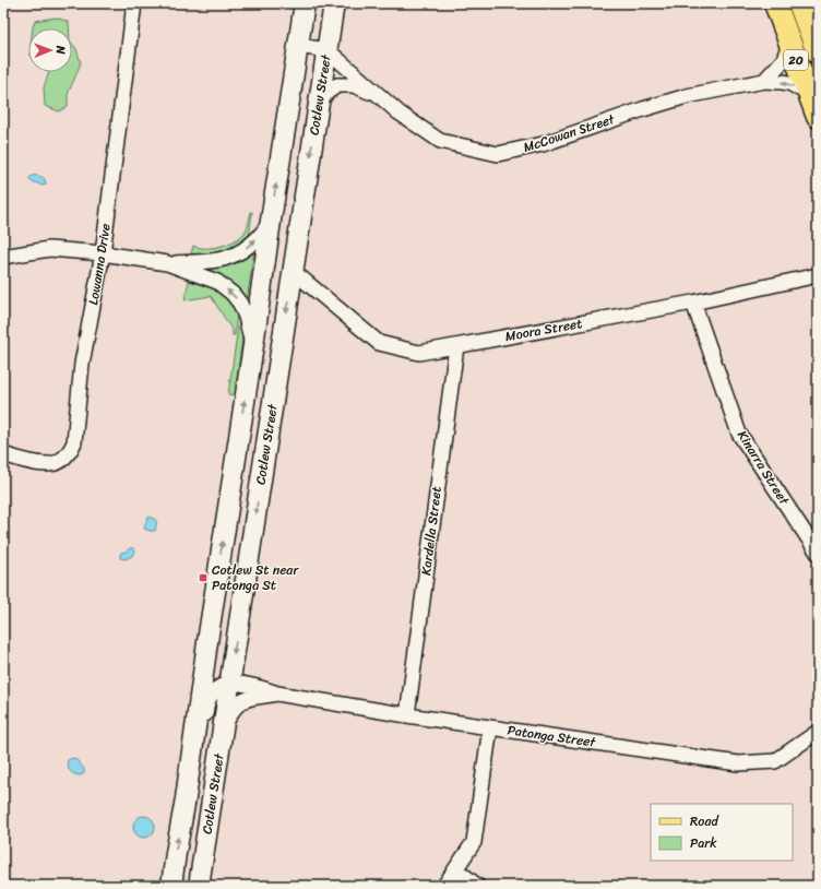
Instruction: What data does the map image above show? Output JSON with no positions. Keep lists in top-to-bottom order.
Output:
{
  "streets": {
    "main road": ["20", "Cotlew Street"],
    "street": [
      "McCowan Street",
      "Lowanna Drive",
      "Moora Street",
      "Kinarra Street",
      "Kardella Street",
      "Patonga Street"
    ]
  },
  "crossings": [
    ["20", "McCowan Street"],
    ["Cotlew Street", "McCowan Street"],
    ["Cotlew Street", "Moora Street"],
    ["Cotlew Street", "Patonga Street"],
    ["Moora Street", "Kinarra Street"],
    ["Moora Street", "Kardella Street"],
    ["Kardella Street", "Patonga Street"]
  ],
  "places": {
    "transit": ["Cotlew St near Patonga St"]
  },
  "legend": ["Road", "Park"],
  "north": "right"
}
